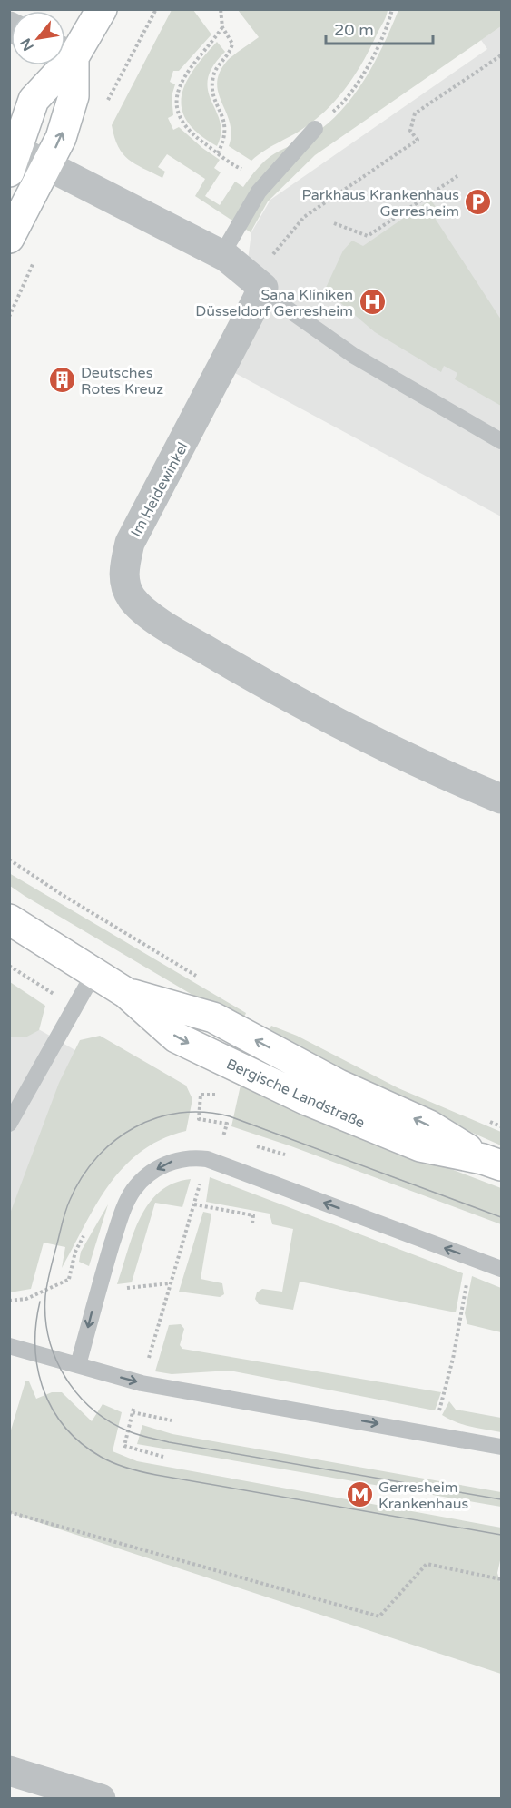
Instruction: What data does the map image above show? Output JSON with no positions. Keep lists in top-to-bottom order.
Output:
{
  "streets": {
    "main road": ["Bergische Landstraße"],
    "street": ["Im Heidewinkel"]
  },
  "places": {
    "parking": ["Parkhaus Krankenhaus Gerresheim"],
    "hospital": ["Sana Kliniken Düsseldorf Gerresheim"],
    "building": ["Deutsches Rotes Kreuz"],
    "metro station": ["Gerresheim Krankenhaus"]
  },
  "scale_bar": "20 m",
  "north": "bottom left"
}
